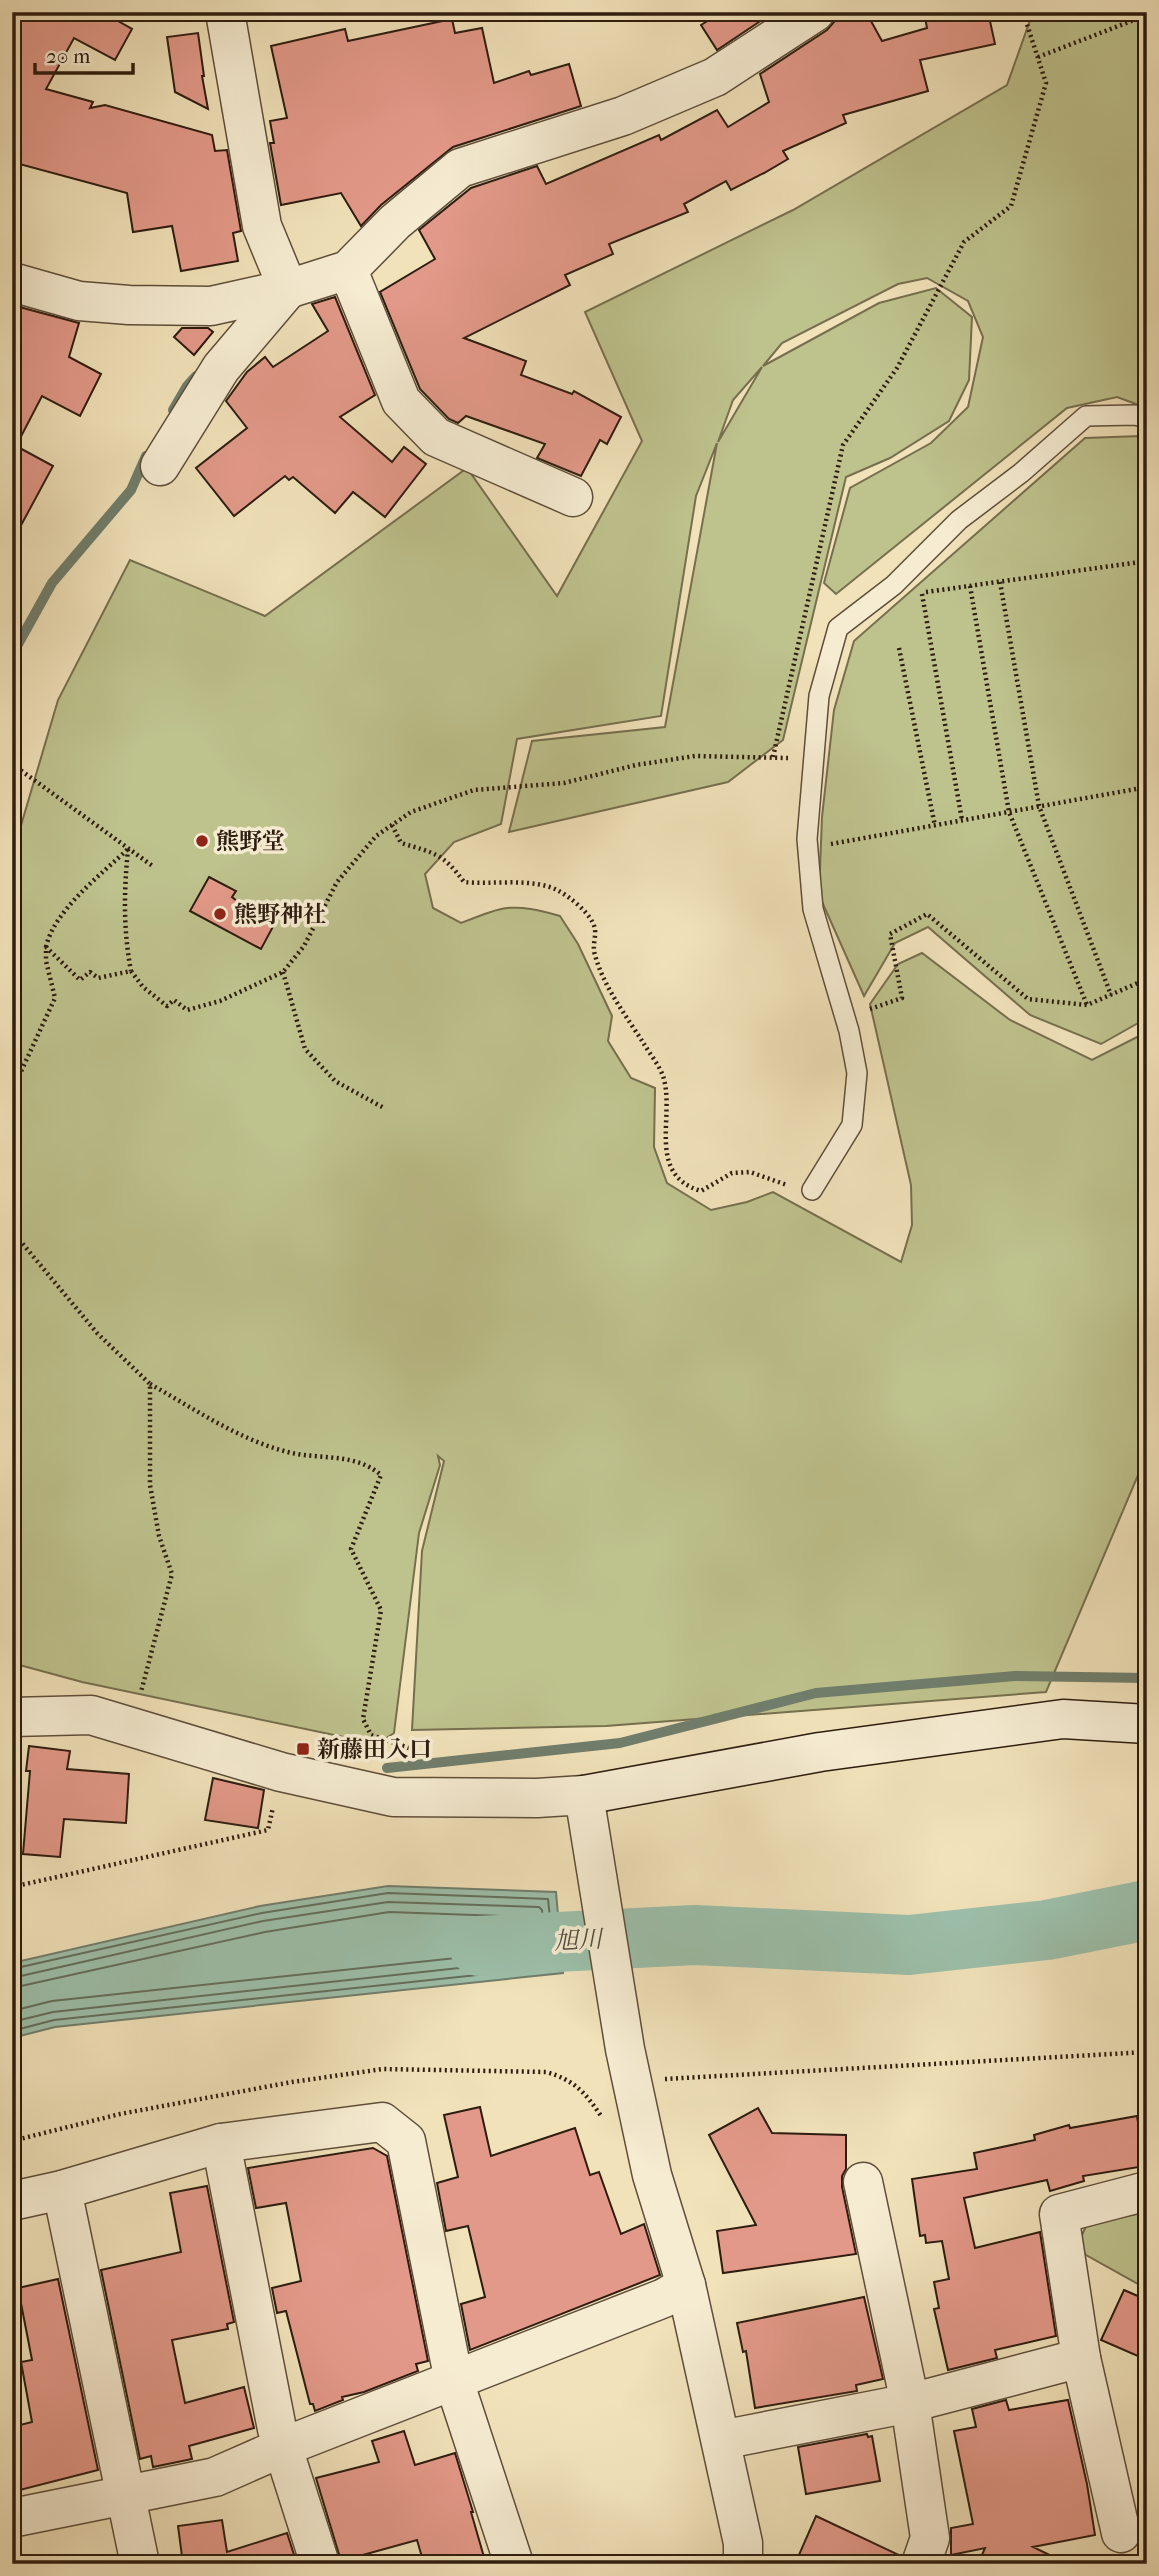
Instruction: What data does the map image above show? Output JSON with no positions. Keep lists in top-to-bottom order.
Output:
{
  "water": ["旭川"],
  "places": {
    "other": ["熊野堂", "熊野神社"],
    "transit": ["新藤田入口"]
  },
  "scale_bar": "20 m"
}
